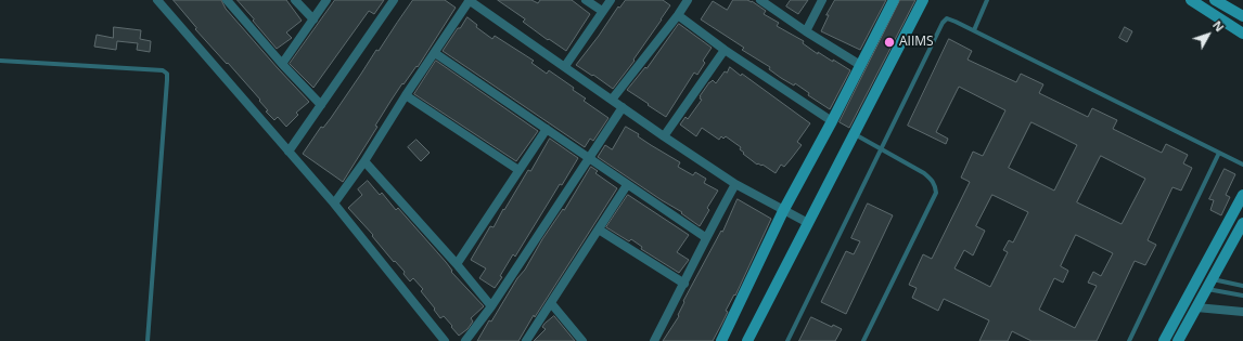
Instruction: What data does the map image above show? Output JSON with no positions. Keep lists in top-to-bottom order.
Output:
{
  "places": ["AIIMS"],
  "north": "top right"
}
